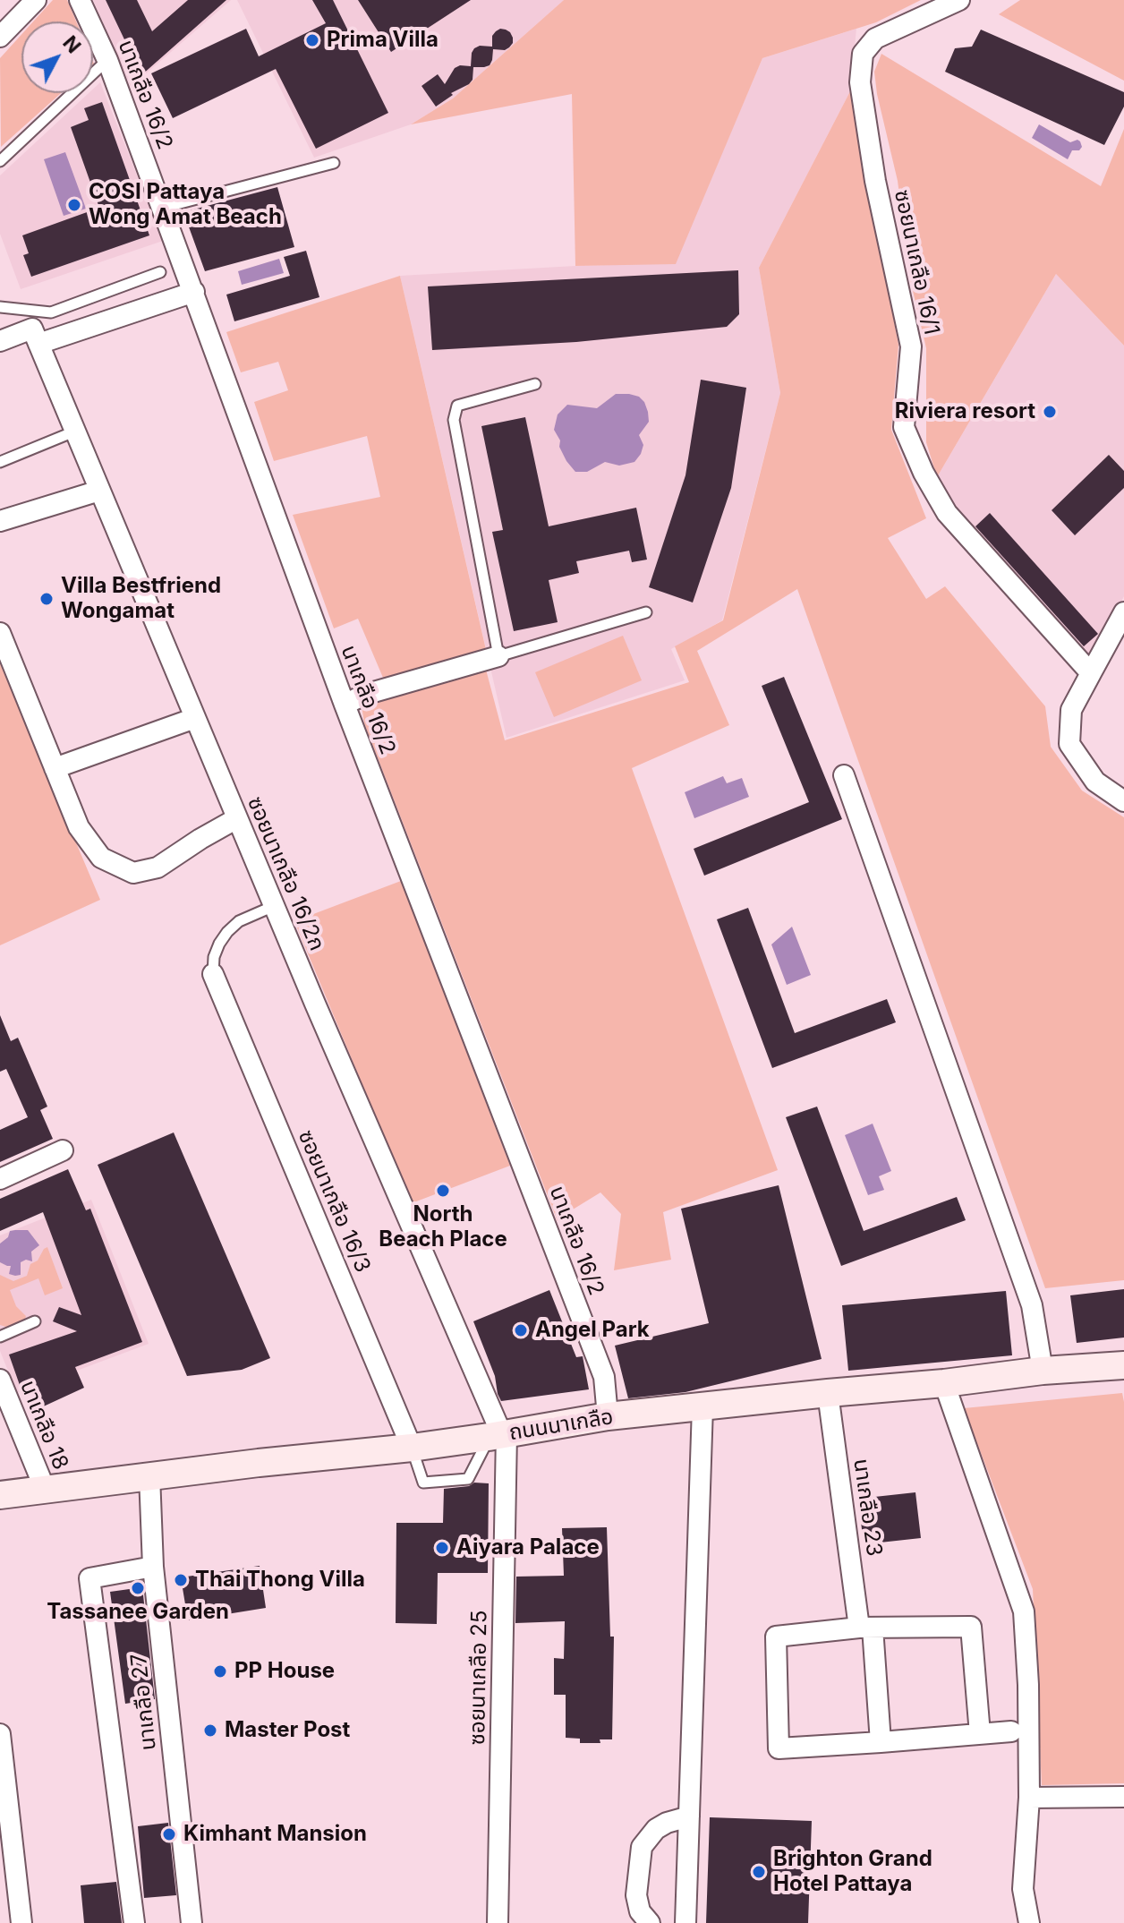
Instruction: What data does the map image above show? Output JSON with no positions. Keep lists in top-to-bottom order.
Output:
{
  "streets": {
    "street": [
      "นาเกลือ 16/2",
      "ซอยนาเกลือ 16/1",
      "ซอยนาเกลือ 16/2ก",
      "ซอยนาเกลือ 16/3",
      "นาเกลือ 18",
      "ถนนนาเกลือ",
      "นาเกลือ 23",
      "ซอยนาเกลือ 25",
      "นาเกลือ 27"
    ]
  },
  "crossings": [
    ["นาเกลือ 16/2", "ถนนนาเกลือ"],
    ["ซอยนาเกลือ 16/2ก", "ถนนนาเกลือ"],
    ["ซอยนาเกลือ 16/2ก", "ซอยนาเกลือ 25"],
    ["ซอยนาเกลือ 16/3", "ถนนนาเกลือ"],
    ["นาเกลือ 18", "ถนนนาเกลือ"],
    ["ถนนนาเกลือ", "นาเกลือ 23"],
    ["ถนนนาเกลือ", "ซอยนาเกลือ 25"],
    ["ถนนนาเกลือ", "นาเกลือ 27"]
  ],
  "places": [
    "Prima Villa",
    "COSI Pattaya Wong Amat Beach",
    "Riviera resort",
    "Villa Bestfriend Wongamat",
    "North Beach Place",
    "Angel Park",
    "Aiyara Palace",
    "Thai Thong Villa",
    "Tassanee Garden",
    "PP House",
    "Master Post",
    "Kimhant Mansion",
    "Brighton Grand Hotel Pattaya"
  ],
  "north": "top right"
}
